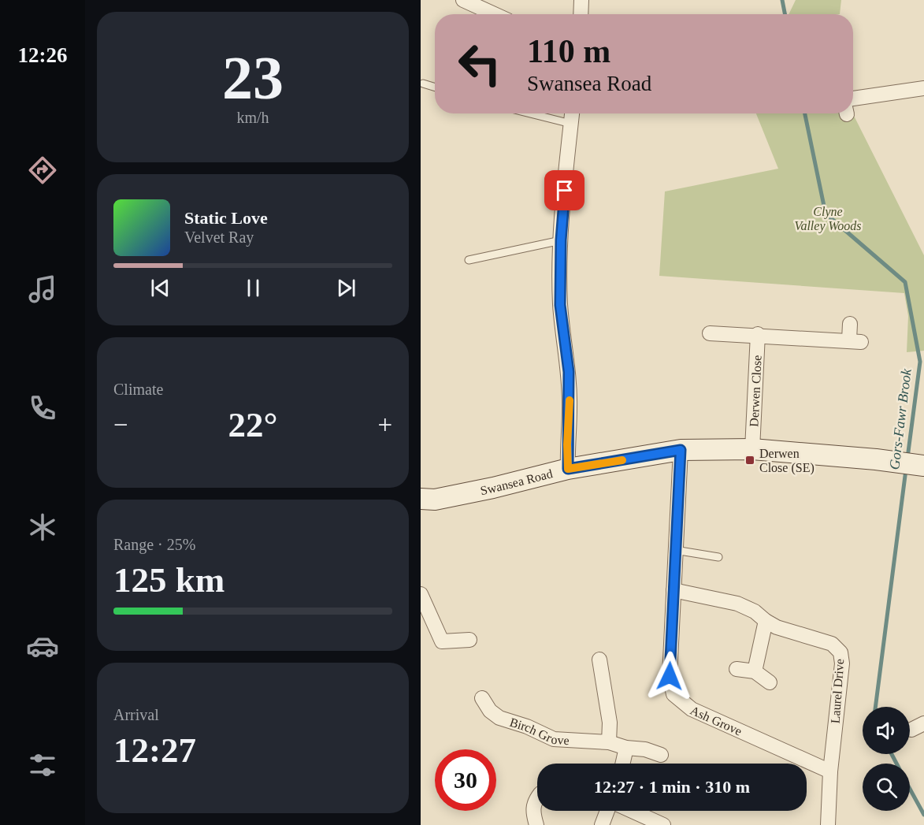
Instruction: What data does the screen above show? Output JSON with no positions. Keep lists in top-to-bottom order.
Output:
{
  "streets": {
    "main road": ["Swansea Road"],
    "street": [
      "Derwen Close",
      "Laurel Drive",
      "Ash Grove",
      "Birch Grove"
    ]
  },
  "crossings": [
    ["Derwen Close", "Swansea Road"],
    ["Swansea Road", "Ash Grove"],
    ["Laurel Drive", "Ash Grove"]
  ],
  "water": ["Gors-Fawr Brook"],
  "parks": ["Clyne Valley Woods"],
  "places": {
    "transit": ["Derwen Close (SE)"]
  },
  "page": {
    "tabs": "12:26",
    "tile": [
      ["23", "km/h"],
      "Climate",
      ["Range · 25%", "125 km"],
      ["Arrival", "12:27"]
    ],
    "turn": ["110 m", "Swansea Road"],
    "song": ["Static Love", "Velvet Ray"],
    "heat": ["−", "22°", "+"],
    "limit": "30",
    "trip": "12:27 · 1 min · 310 m"
  }
}
